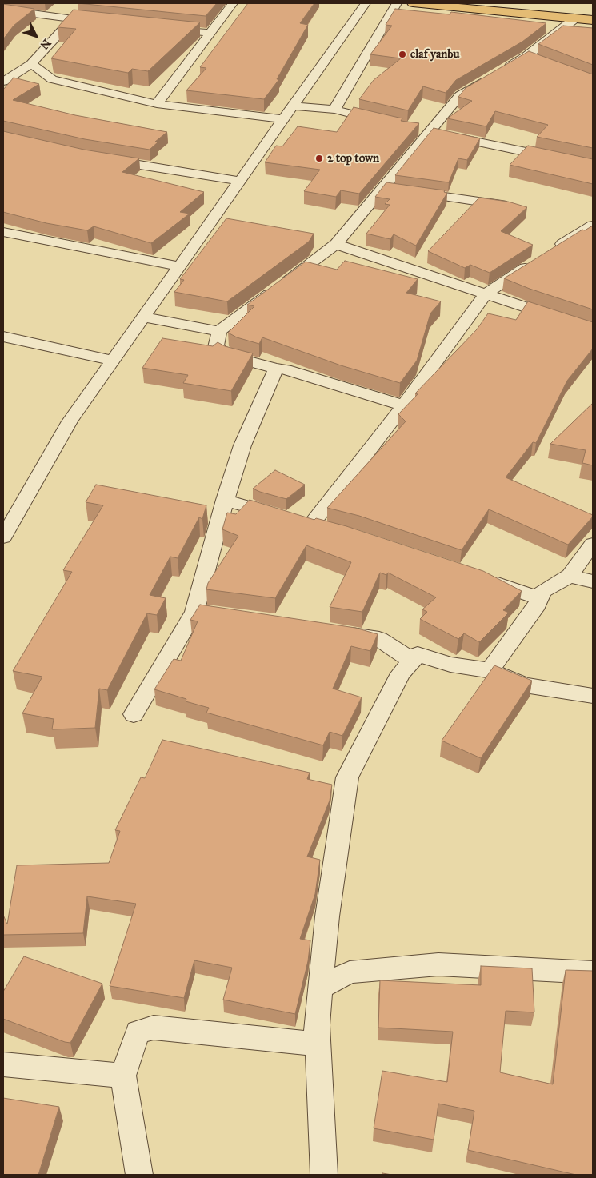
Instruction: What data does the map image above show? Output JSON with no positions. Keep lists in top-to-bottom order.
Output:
{
  "places": ["elaf yanbu", "2 top town"],
  "north": "bottom right"
}
